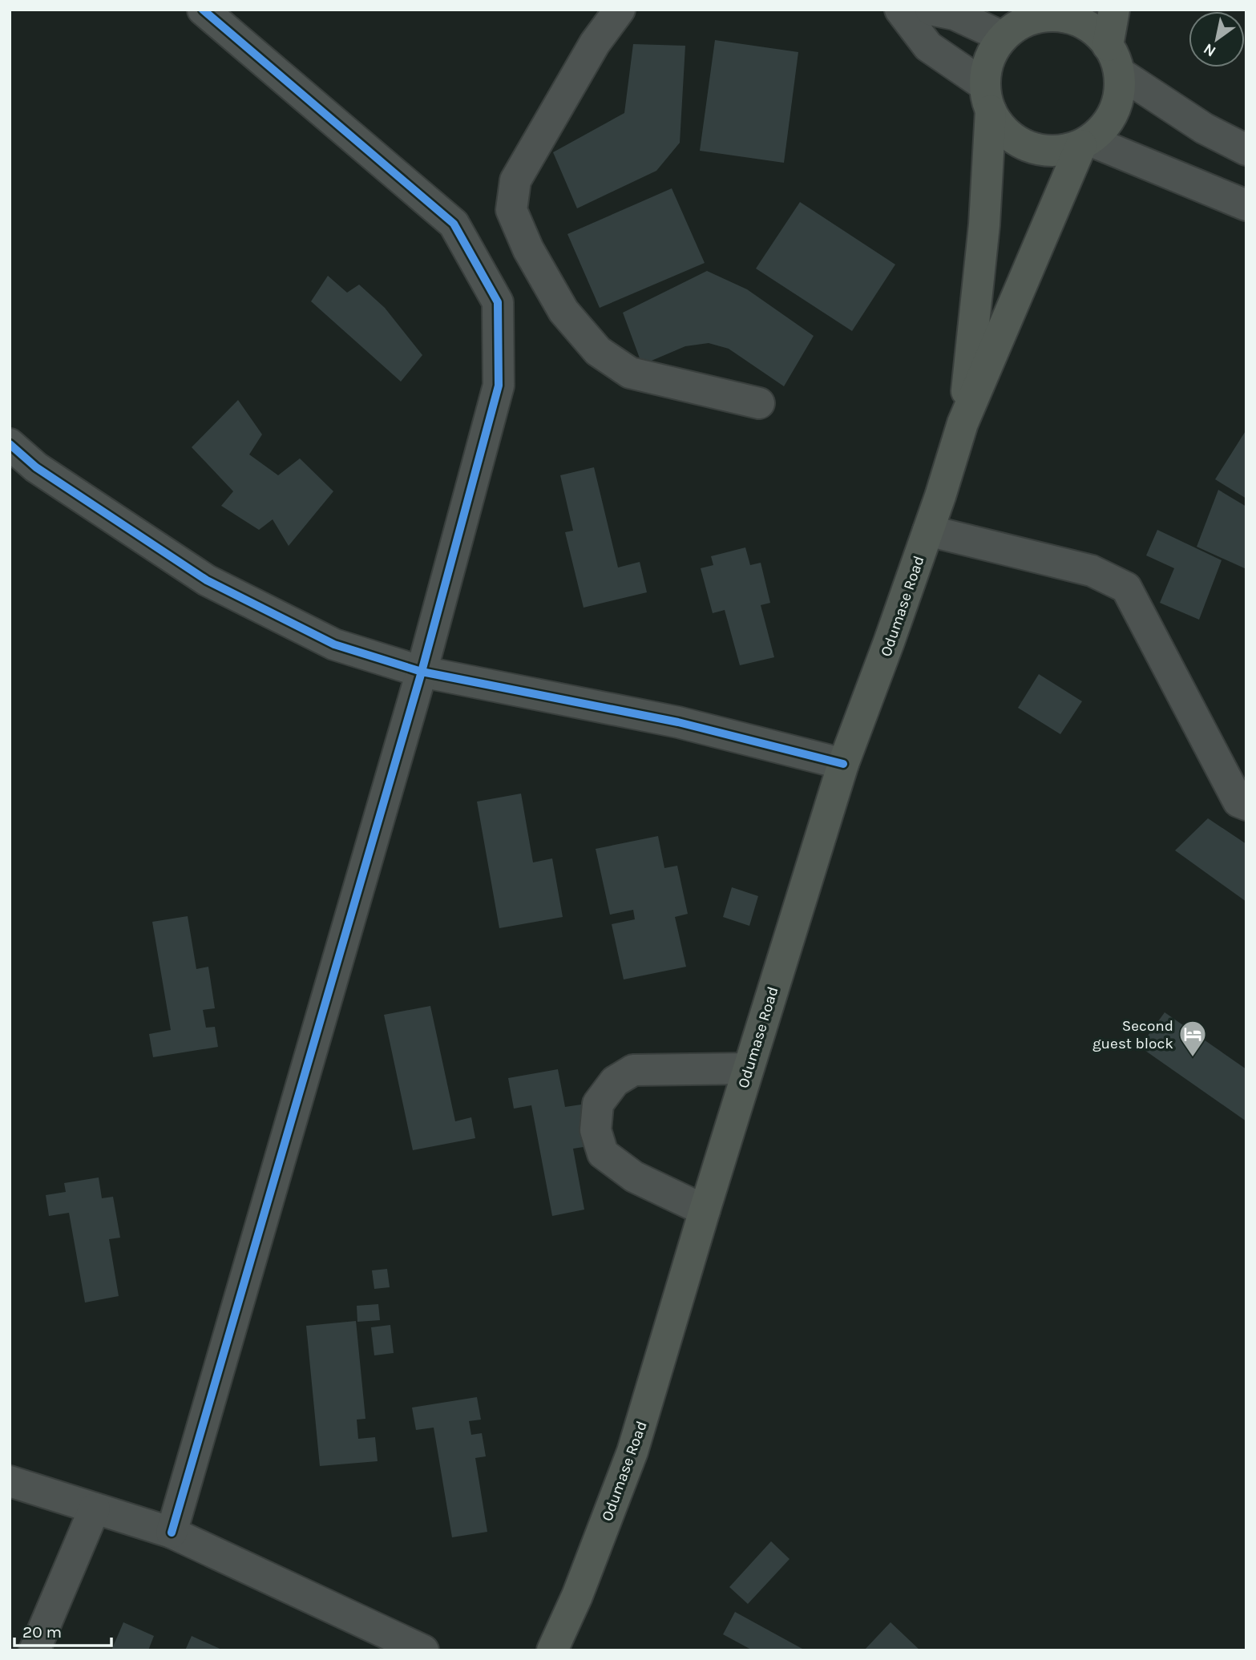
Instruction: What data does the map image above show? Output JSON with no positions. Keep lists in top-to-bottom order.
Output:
{
  "streets": {
    "main road": ["Odumase Road"]
  },
  "places": {
    "hotel": ["Second guest block"]
  },
  "scale_bar": "20 m",
  "north": "bottom left"
}
